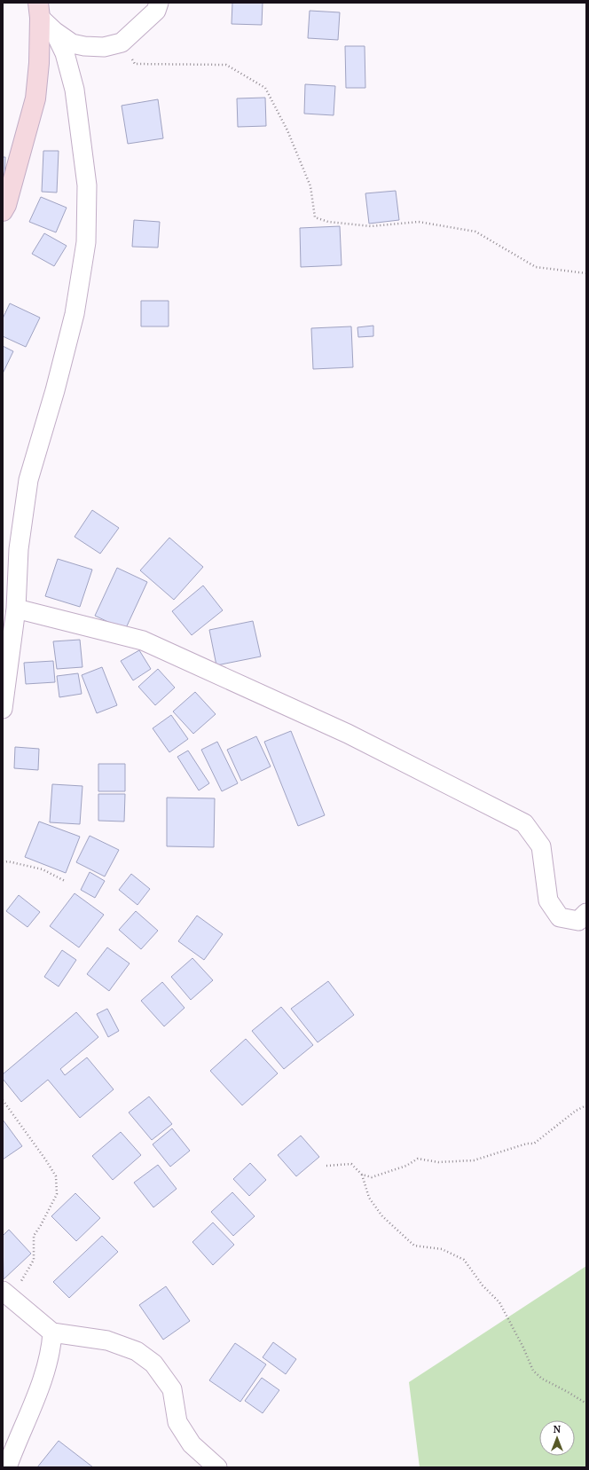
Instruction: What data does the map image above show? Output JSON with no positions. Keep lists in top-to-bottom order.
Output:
{
  "north": "top"
}
